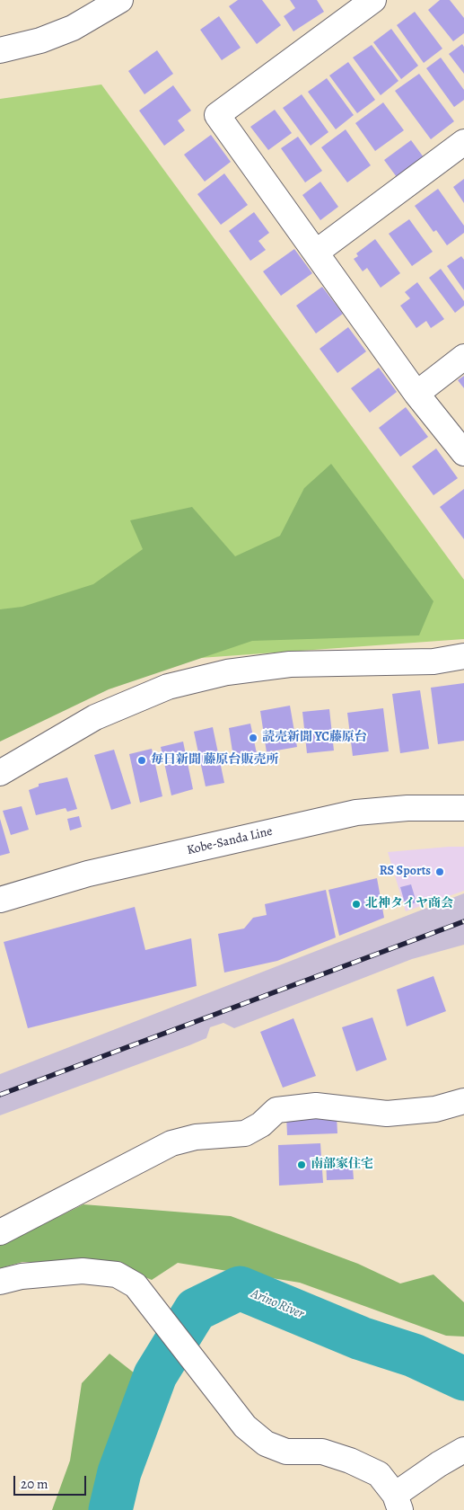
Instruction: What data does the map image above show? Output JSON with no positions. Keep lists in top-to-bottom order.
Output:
{
  "streets": {
    "street": ["Kobe-Sanda Line"]
  },
  "water": ["Arino River"],
  "places": [
    "読売新聞 YC藤原台",
    "毎日新聞 藤原台販売所",
    "RS Sports",
    "北神タイヤ商会",
    "南部家住宅"
  ],
  "scale_bar": "20 m"
}
